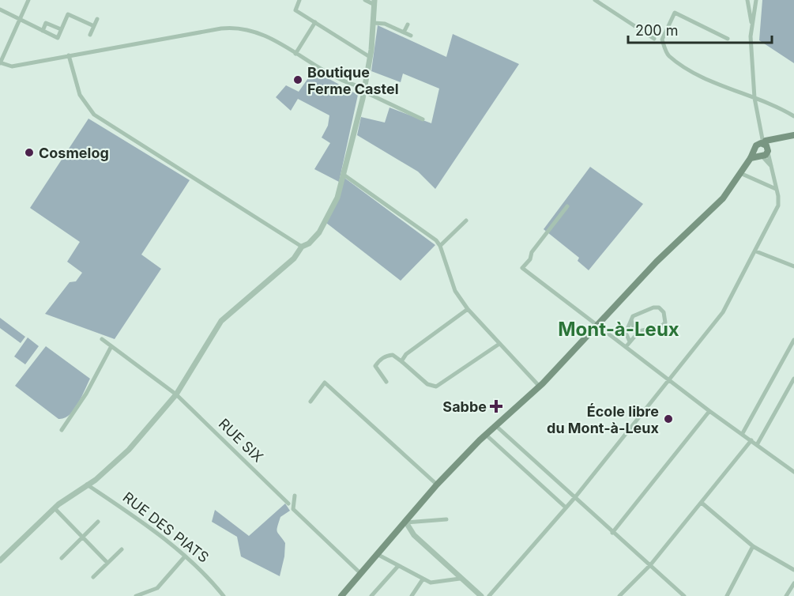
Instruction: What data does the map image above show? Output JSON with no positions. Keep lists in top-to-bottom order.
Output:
{
  "streets": {
    "street": ["RUE SIX", "RUE DES PIATS"]
  },
  "districts": ["Mont-à-Leux"],
  "places": {
    "other": ["Boutique Ferme Castel", "Cosmelog", "École libre du Mont-à-Leux"],
    "health": ["Sabbe"]
  },
  "scale_bar": "200 m"
}
